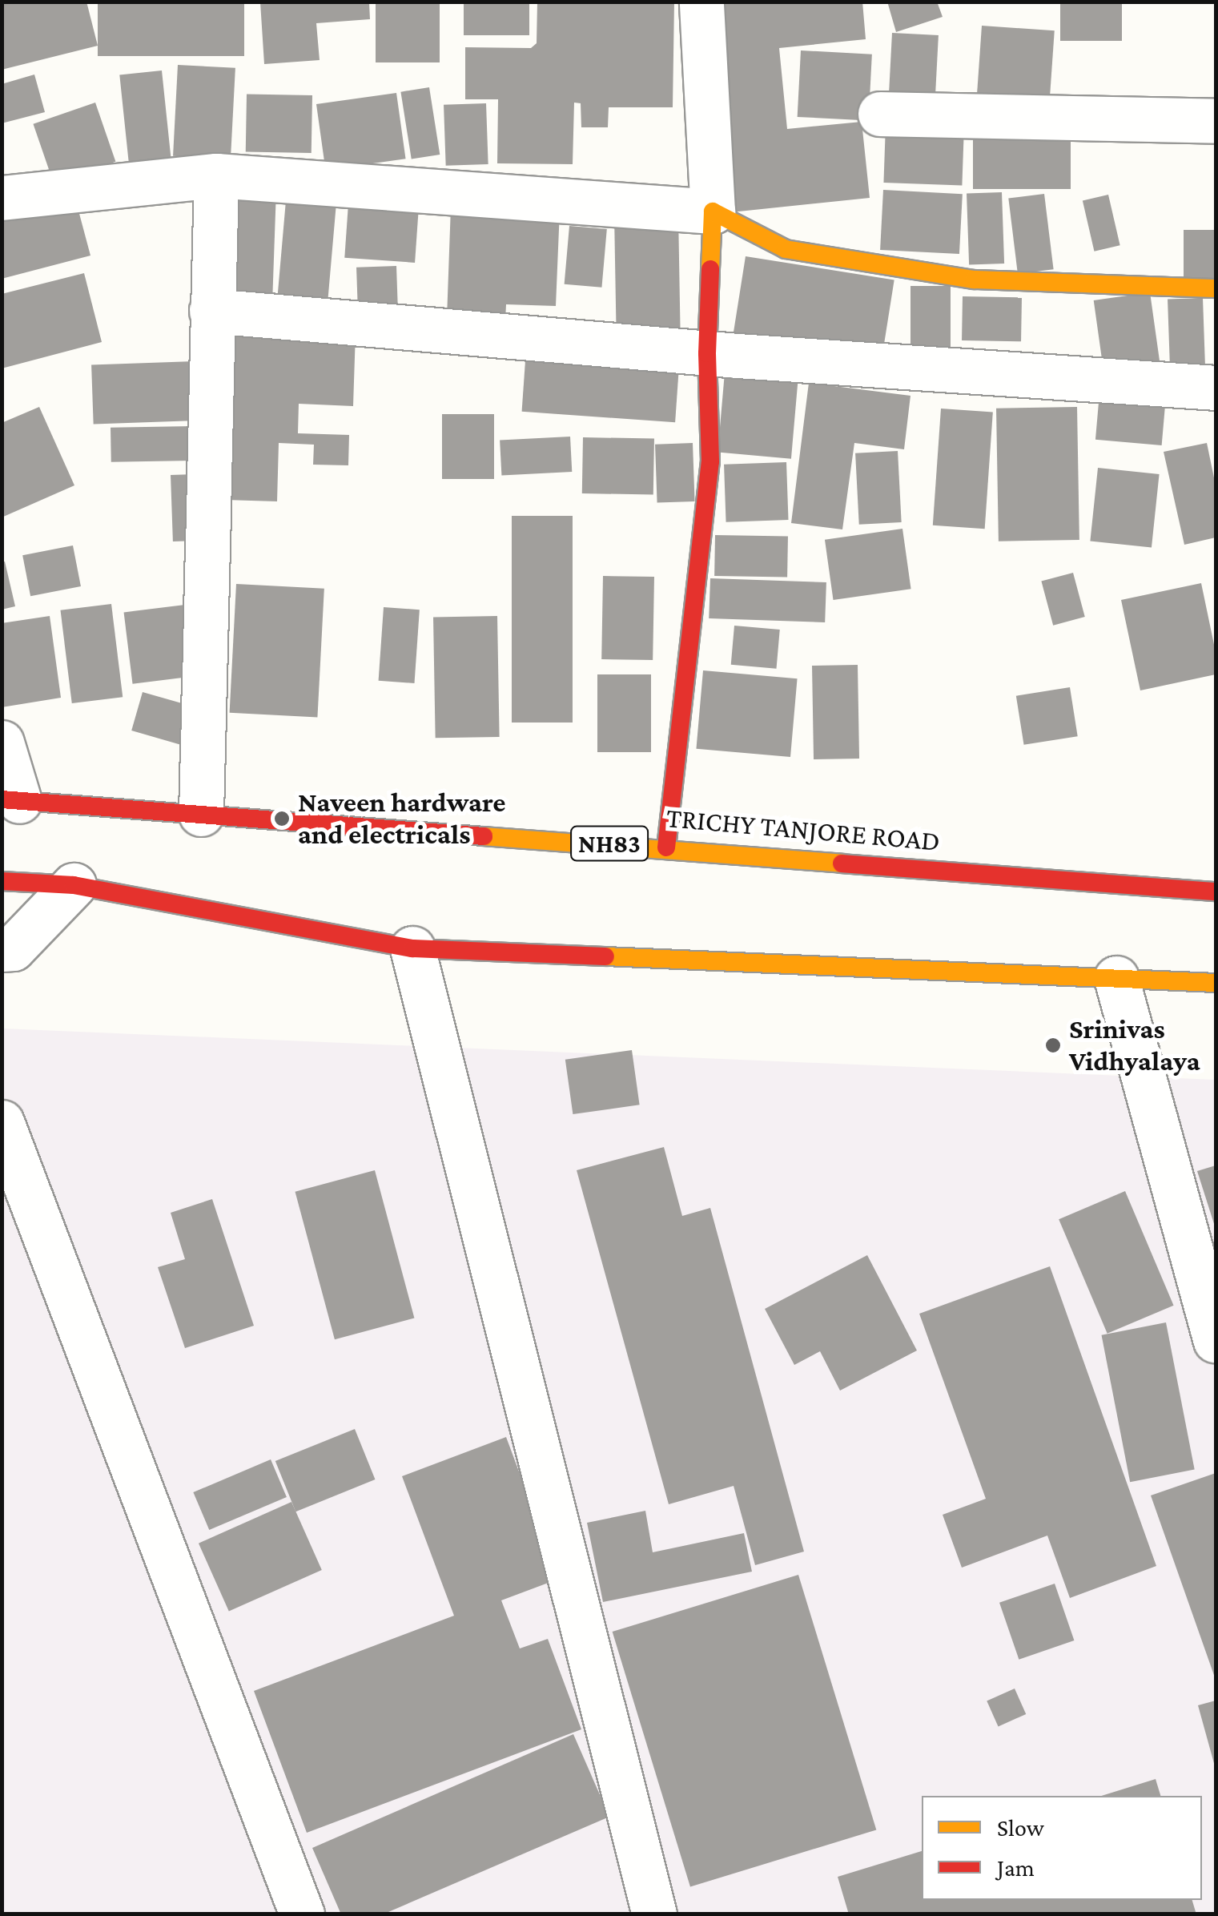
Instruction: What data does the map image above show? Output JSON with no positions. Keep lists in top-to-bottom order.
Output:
{
  "streets": {
    "main road": ["TRICHY TANJORE ROAD", "NH83"]
  },
  "places": ["Naveen hardware and electricals", "Srinivas Vidhyalaya"],
  "legend": ["Slow", "Jam"]
}
